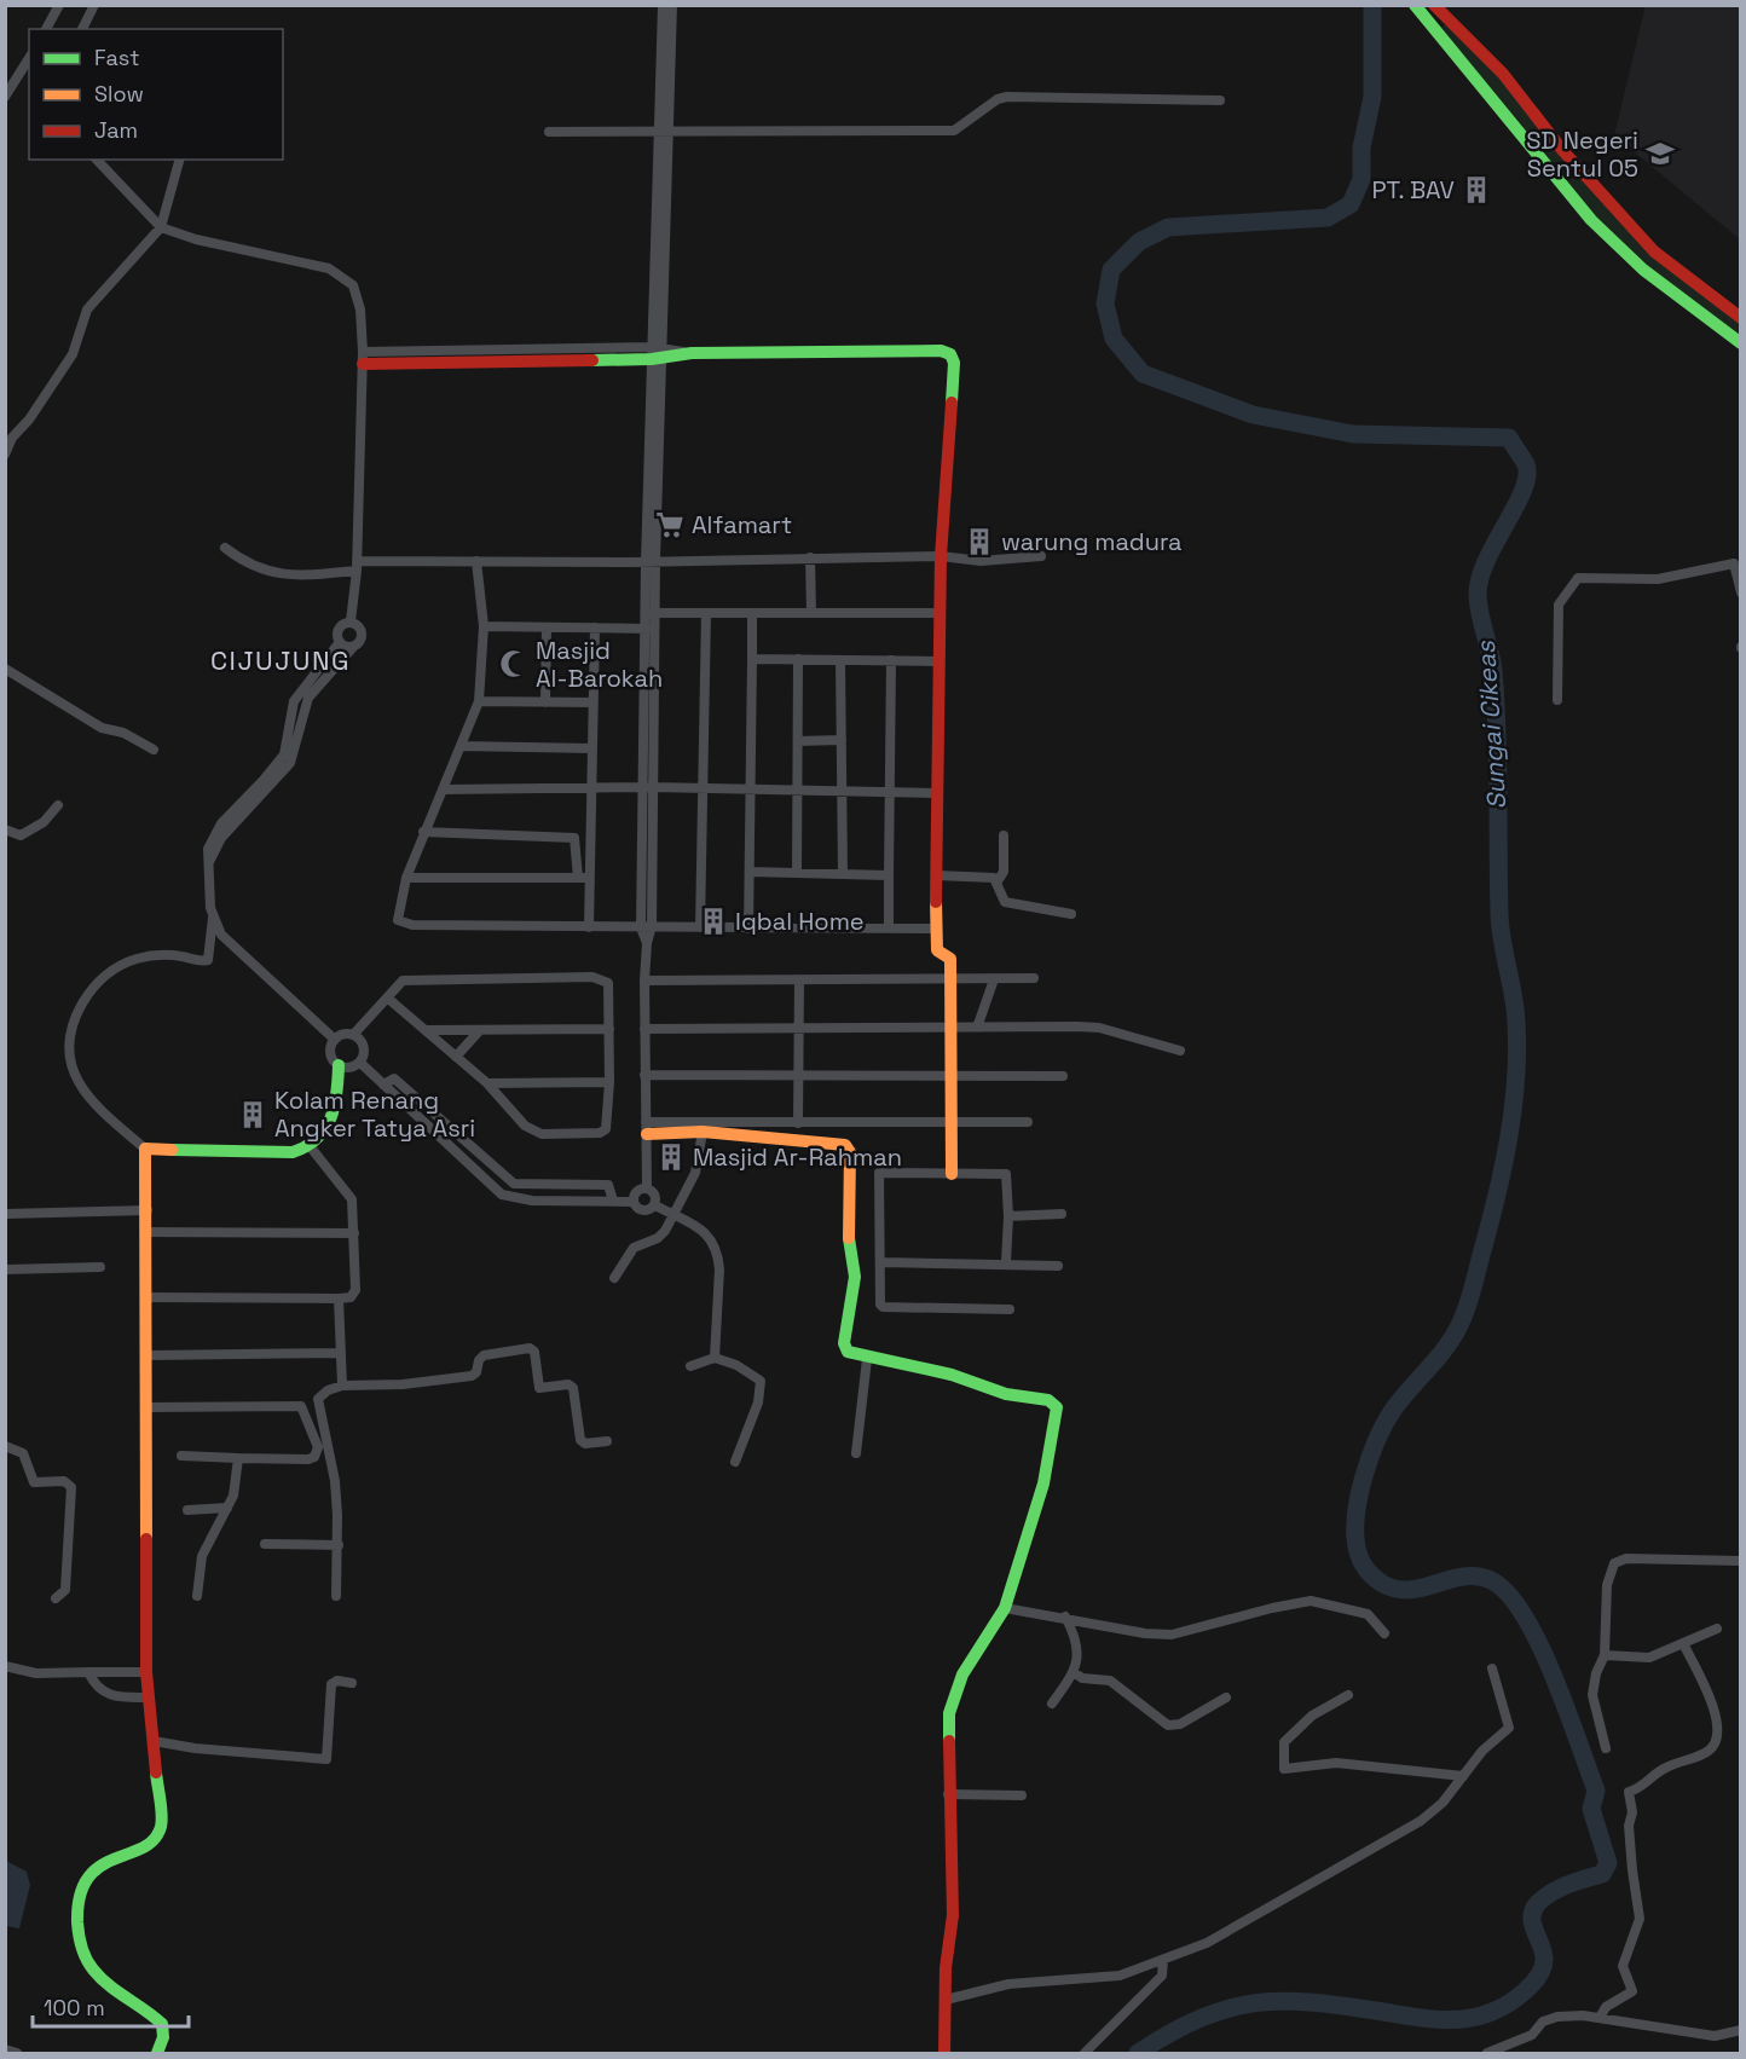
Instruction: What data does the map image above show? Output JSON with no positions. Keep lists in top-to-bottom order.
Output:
{
  "districts": ["CIJUJUNG"],
  "water": ["Sungai Cikeas"],
  "places": {
    "school or university": ["SD Negeri Sentul 05"],
    "building": [
      "PT. BAV",
      "warung madura",
      "Iqbal Home",
      "Kolam Renang Angker Tatya Asri",
      "Masjid Ar-Rahman"
    ],
    "supermarket": ["Alfamart"],
    "mosque": ["Masjid Al-Barokah"]
  },
  "legend": ["Fast", "Slow", "Jam"],
  "scale_bar": "100 m"
}
